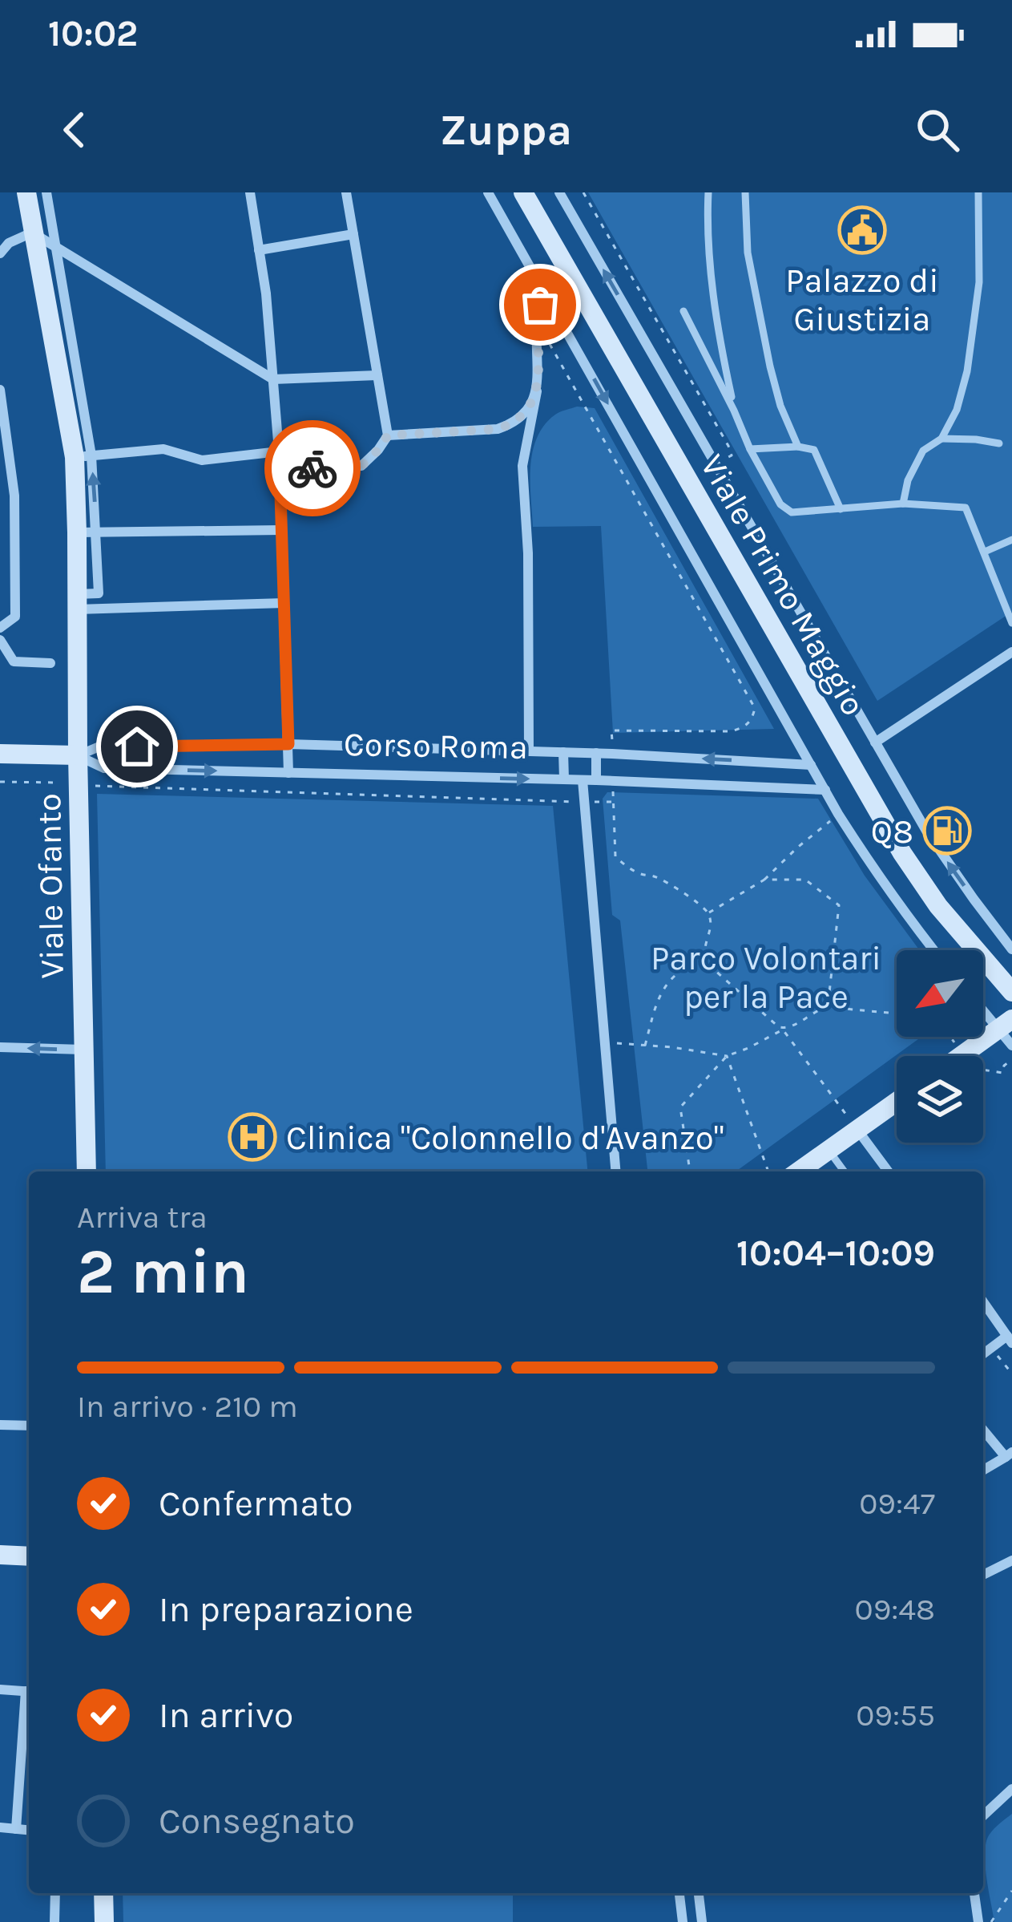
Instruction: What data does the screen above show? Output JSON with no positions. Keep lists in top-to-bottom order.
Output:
{
  "streets": {
    "main road": ["Viale Primo Maggio", "Corso Roma", "Viale Ofanto"]
  },
  "crossings": [
    ["Viale Primo Maggio", "Corso Roma"],
    ["Corso Roma", "Viale Ofanto"]
  ],
  "parks": ["Parco Volontari per la Pace"],
  "places": {
    "public building": ["Palazzo di Giustizia"],
    "fuel station": ["Q8"],
    "hospital": ["Clinica \"Colonnello d'Avanzo\""]
  },
  "north": "bottom left",
  "page": {
    "status": "10:02",
    "header": "Zuppa",
    "heading": ["2 min", "Arriva tra", "10:04–10:09"],
    "bar": "In arrivo · 210 m",
    "list": [
      ["Confermato", "09:47"],
      ["In preparazione", "09:48"],
      ["In arrivo", "09:55"],
      "Consegnato"
    ]
  }
}
